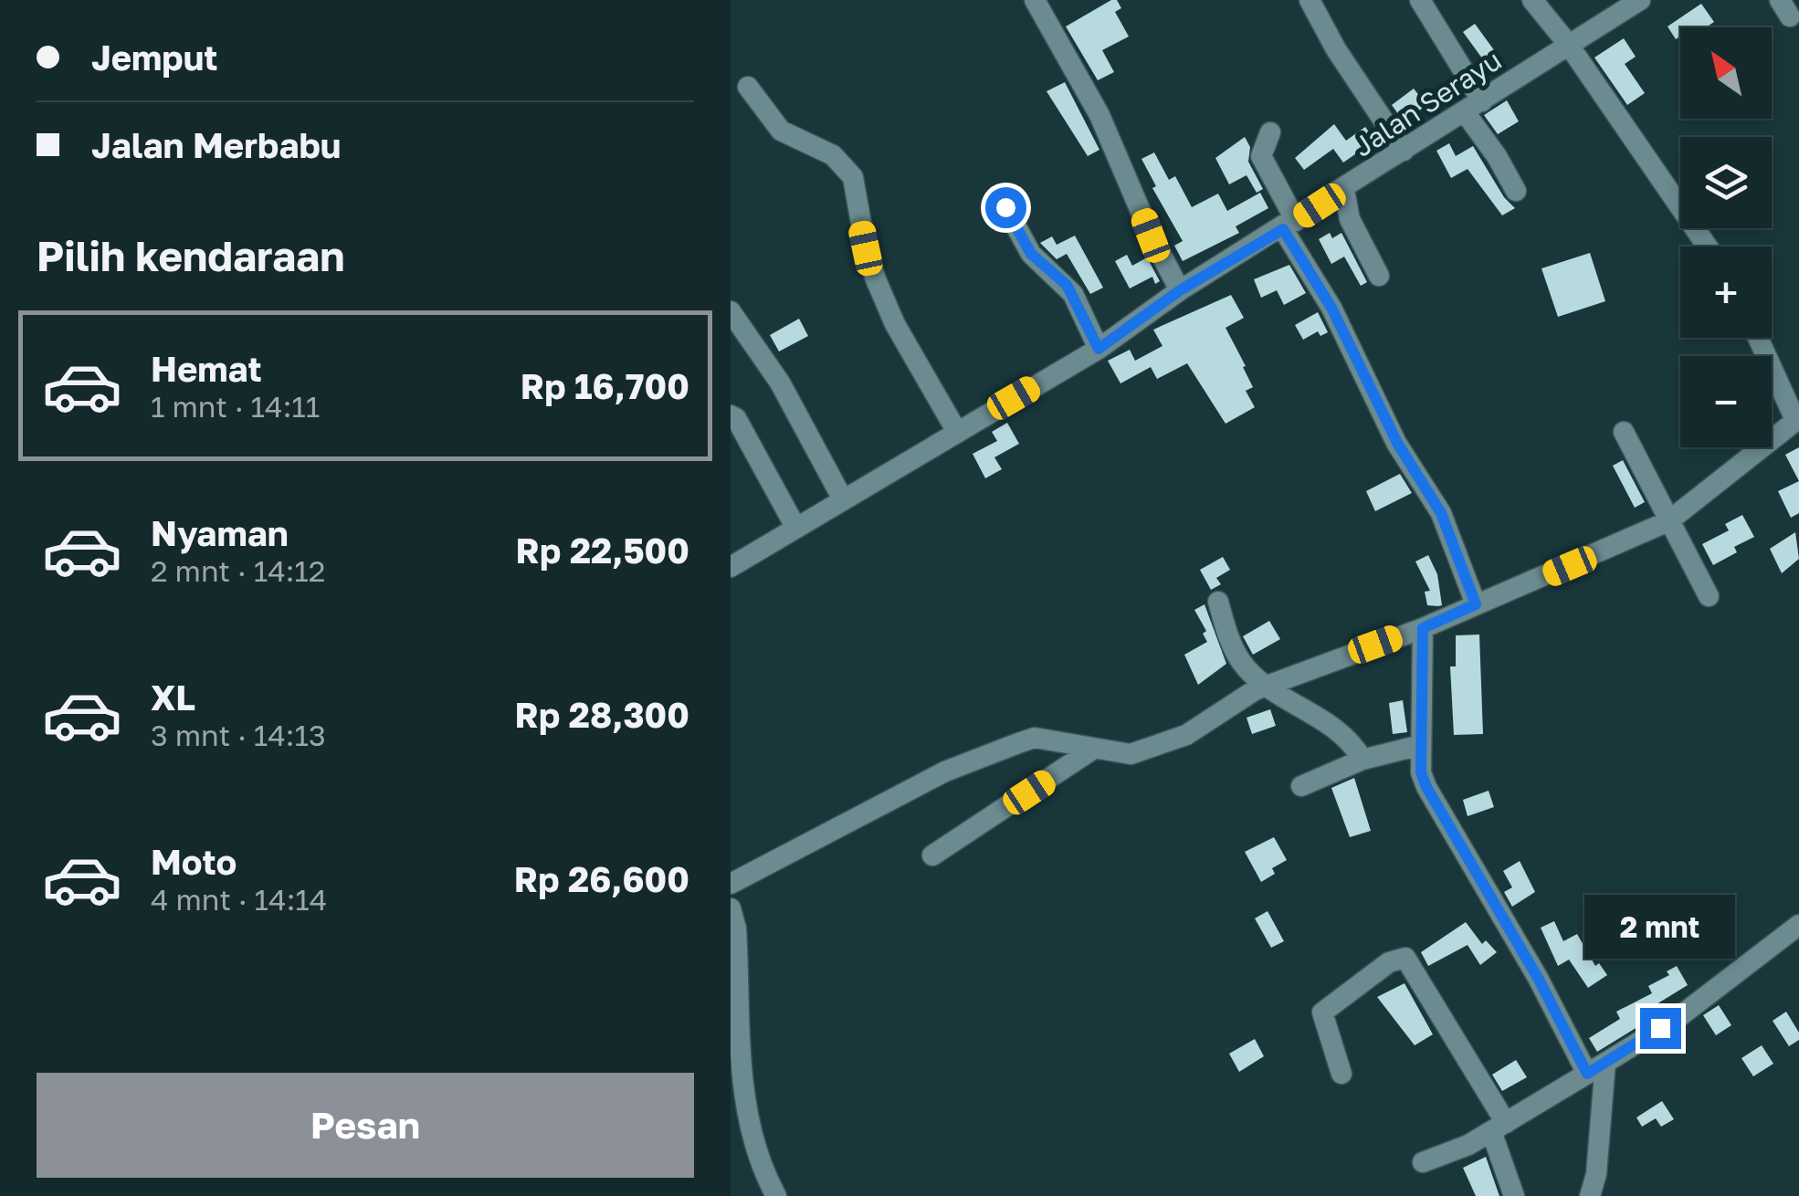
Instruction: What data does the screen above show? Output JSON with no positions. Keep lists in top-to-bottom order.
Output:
{
  "streets": {
    "street": ["Jalan Serayu"]
  },
  "north": "top left",
  "page": {
    "banner": ["Jemput", "Jalan Merbabu"],
    "map_buttons": ["+", "−"],
    "heading": "Pilih kendaraan",
    "list": [
      {
        "name": "Hemat",
        "note": "1 mnt · 14:11",
        "value": "Rp 16,700"
      },
      {
        "name": "Nyaman",
        "note": "2 mnt · 14:12",
        "value": "Rp 22,500"
      },
      {
        "name": "XL",
        "note": "3 mnt · 14:13",
        "value": "Rp 28,300"
      },
      {
        "name": "Moto",
        "note": "4 mnt · 14:14",
        "value": "Rp 26,600"
      }
    ],
    "bubble": "2 mnt",
    "buttons": "Pesan"
  }
}
